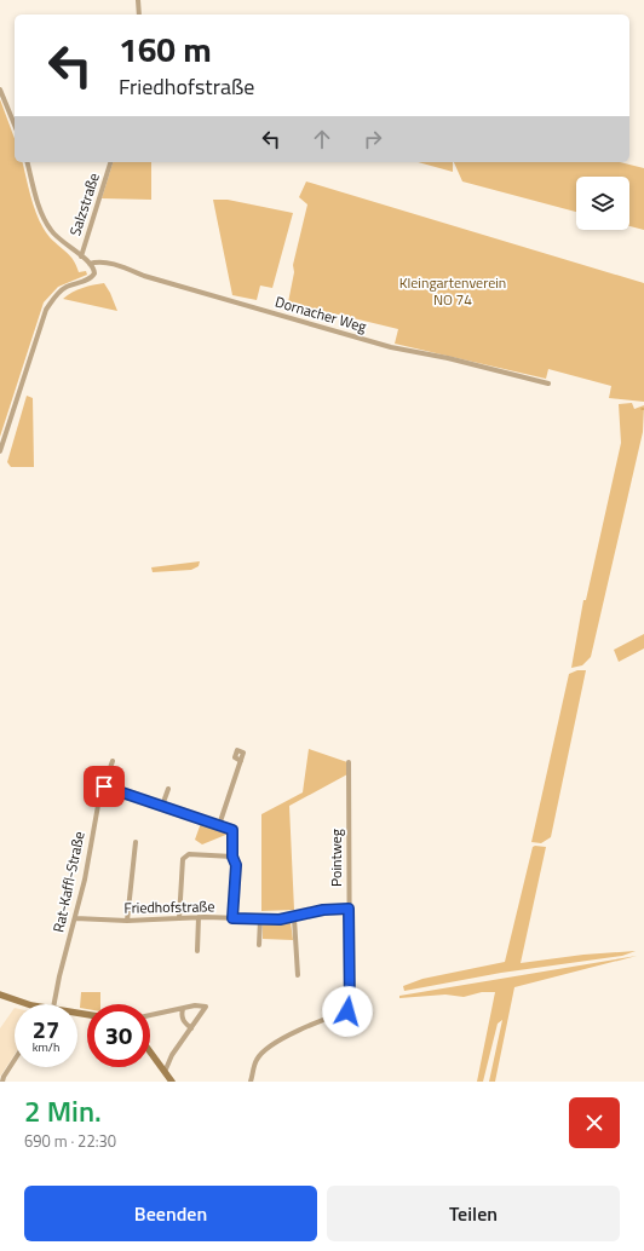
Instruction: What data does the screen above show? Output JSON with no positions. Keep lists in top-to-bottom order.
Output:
{
  "streets": {
    "street": [
      "Salzstraße",
      "Dornacher Weg",
      "Pointweg",
      "Rat-Kaffl-Straße",
      "Friedhofstraße"
    ]
  },
  "crossings": [
    ["Pointweg", "Friedhofstraße"],
    ["Rat-Kaffl-Straße", "Friedhofstraße"]
  ],
  "parks": ["Kleingartenverein NO 74"],
  "page": {
    "turn": ["160 m", "Friedhofstraße"],
    "speed": "27 km/h",
    "limit": "30",
    "heading": ["2 Min.", "690 m · 22:30"],
    "buttons": ["Beenden", "Teilen"]
  }
}
